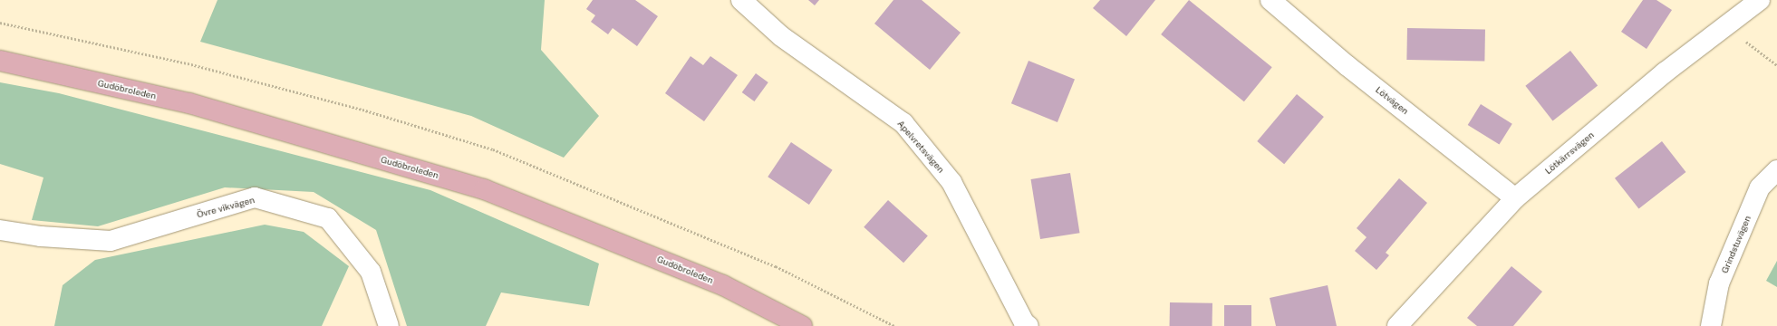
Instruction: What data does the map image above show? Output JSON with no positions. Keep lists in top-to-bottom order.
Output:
{
  "streets": {
    "main road": ["Gudöbroleden"],
    "street": [
      "Lötvägen",
      "Apelvretsvägen",
      "Lötkärrsvägen",
      "Övre vikvägen",
      "Grindstuvägen"
    ]
  },
  "crossings": [
    ["Lötvägen", "Lötkärrsvägen"]
  ]
}
